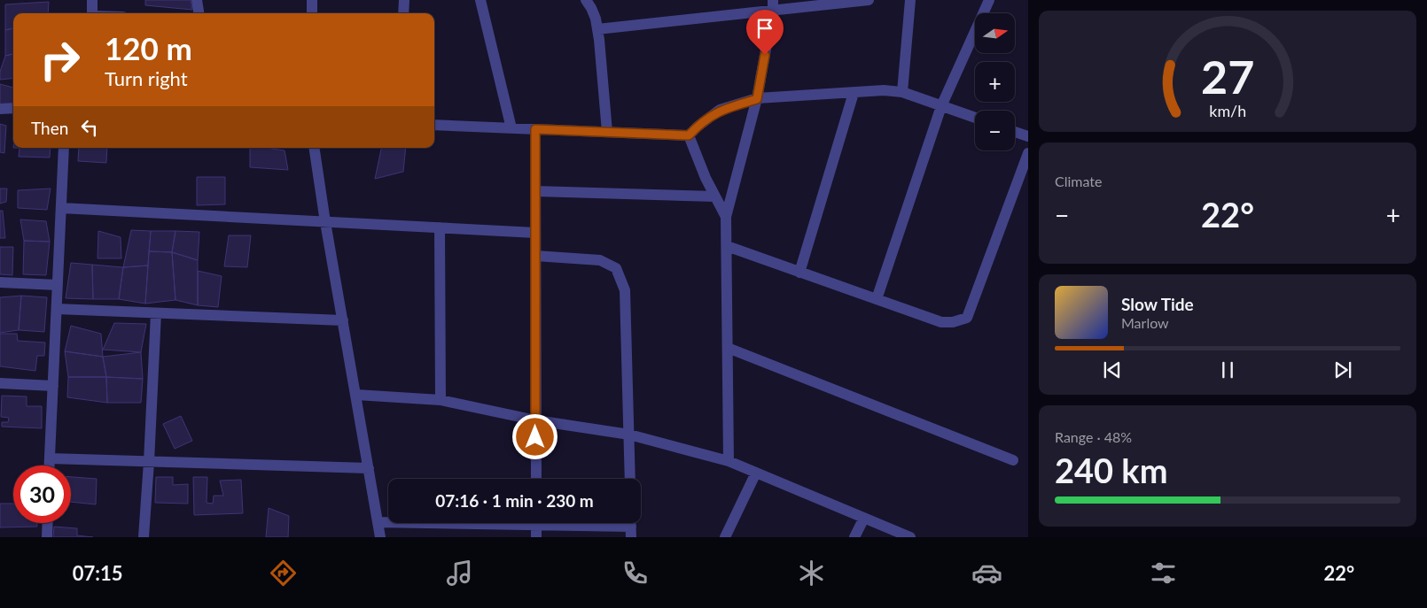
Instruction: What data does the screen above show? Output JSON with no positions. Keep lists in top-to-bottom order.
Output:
{
  "north": "right",
  "page": {
    "map_buttons": ["+", "−"],
    "turn": ["120 m", "Turn right"],
    "then": "Then",
    "tile": [
      "Climate",
      ["Range · 48%", "240 km"]
    ],
    "heat": ["−", "22°", "+"],
    "song": ["Slow Tide", "Marlow"],
    "limit": "30",
    "trip": "07:16 · 1 min · 230 m",
    "tabs": ["07:15", "22°"],
    "gauge": ["27", "km/h"]
  }
}
